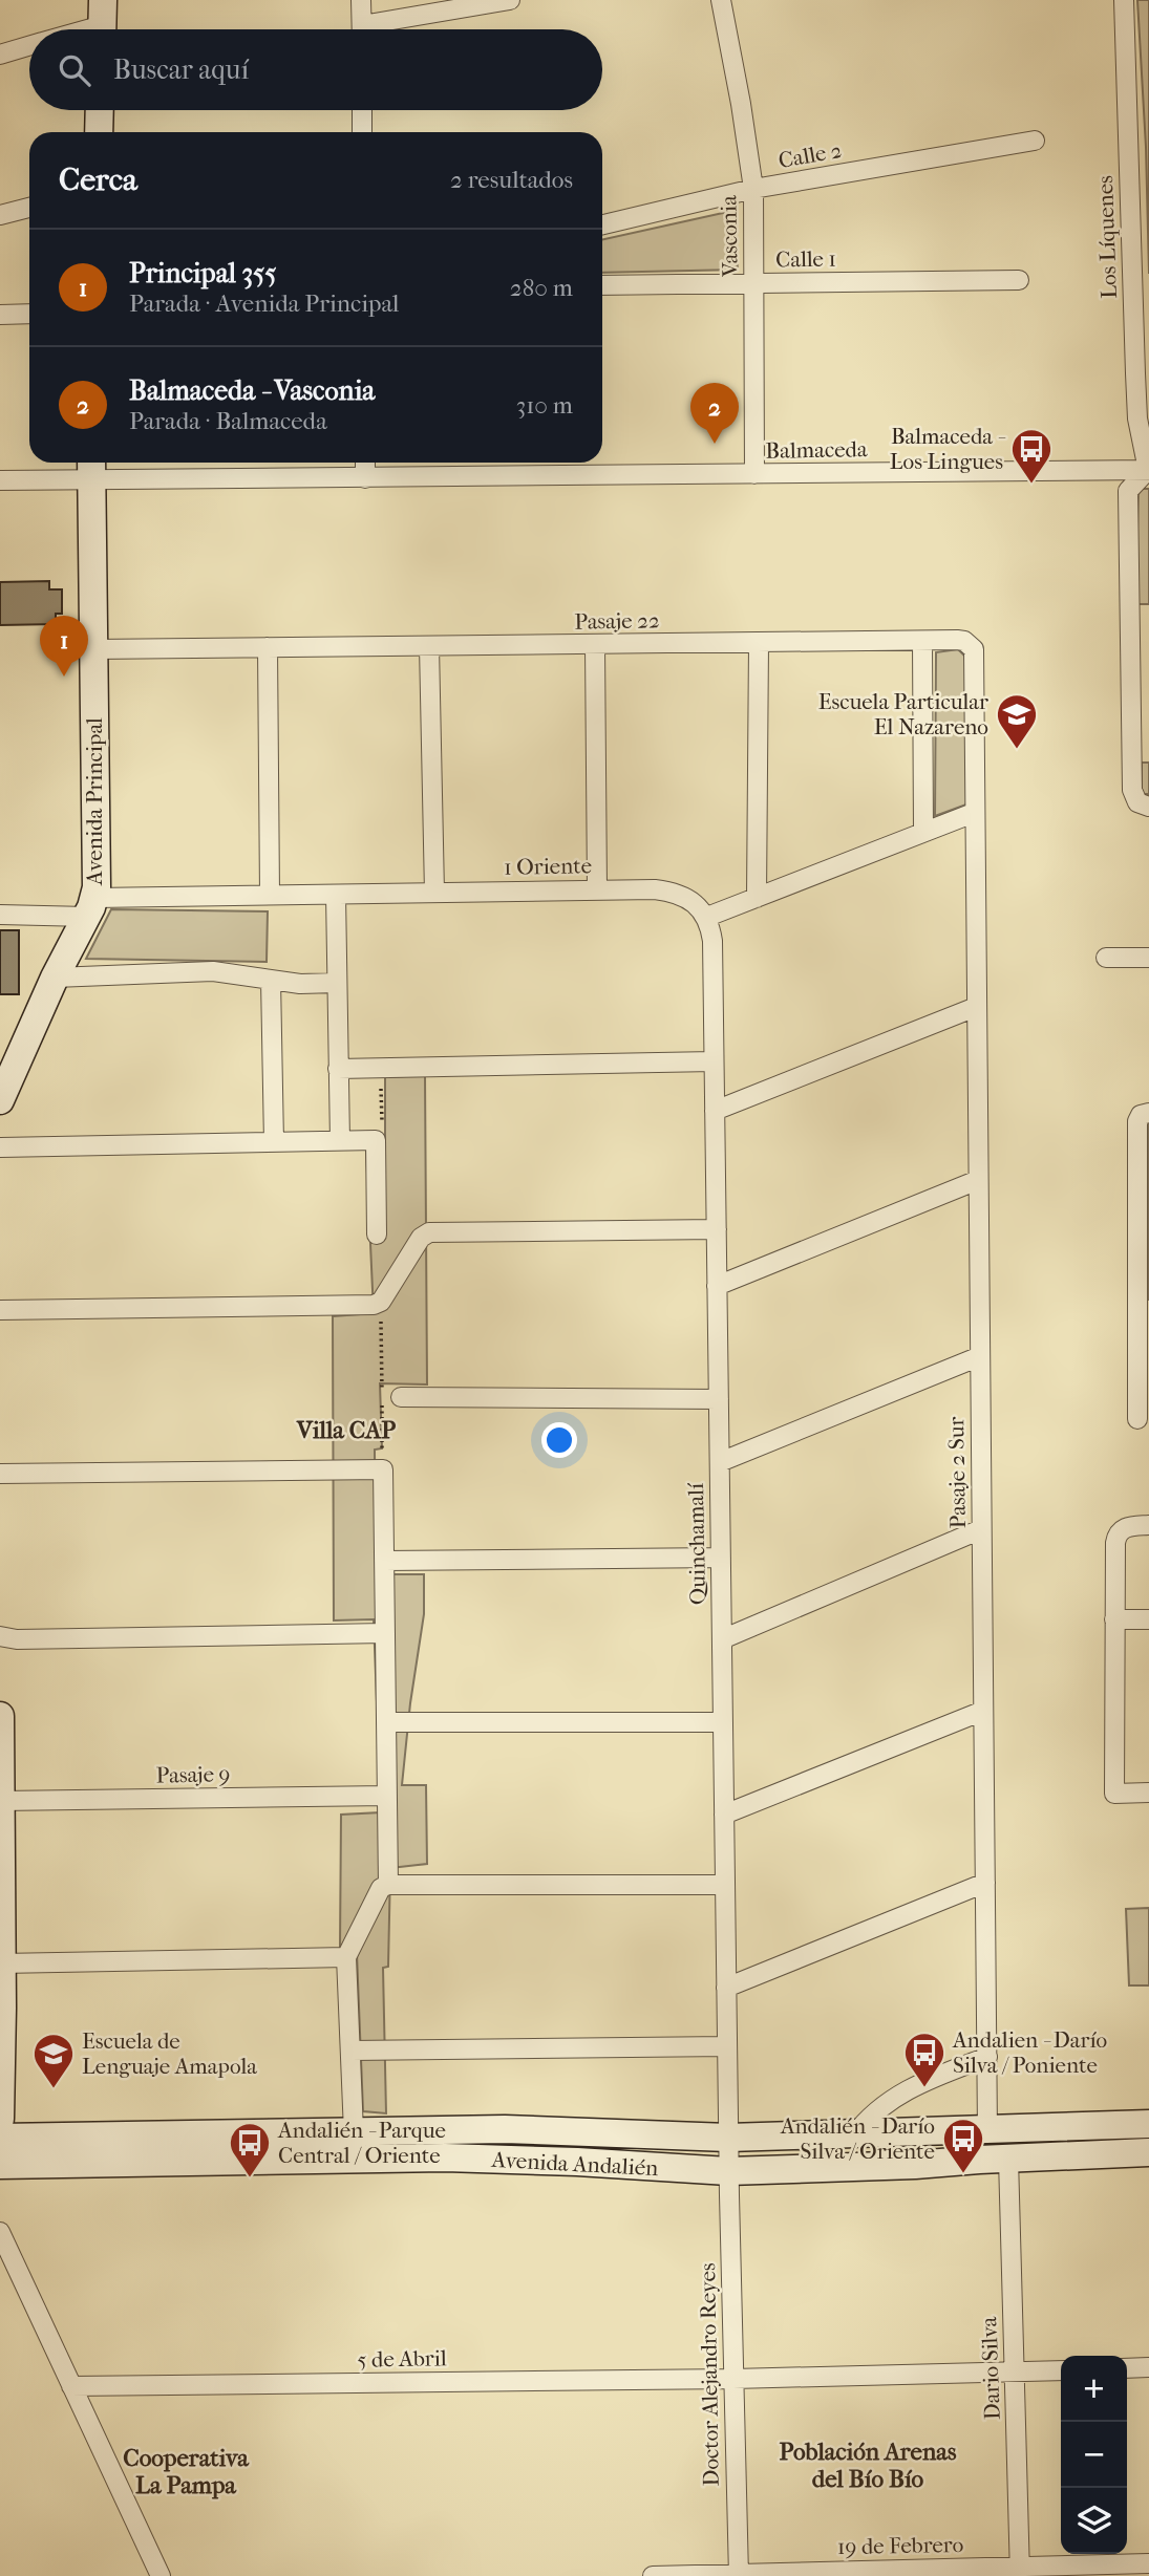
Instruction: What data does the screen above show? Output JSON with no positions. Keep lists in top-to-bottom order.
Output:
{
  "streets": {
    "main road": ["Avenida Principal", "Avenida Andalién"],
    "street": [
      "Calle 2",
      "Vasconia",
      "Los Líquenes",
      "Calle 1",
      "Balmaceda",
      "Pasaje 22",
      "1 Oriente",
      "Pasaje 2 Sur",
      "Quinchamalí",
      "Pasaje 9",
      "5 de Abril",
      "Dario Silva",
      "Doctor Alejandro Reyes",
      "19 de Febrero"
    ]
  },
  "crossings": [
    ["Calle 2", "Vasconia"],
    ["Vasconia", "Calle 1"],
    ["Vasconia", "Balmaceda"],
    ["Los Líquenes", "Balmaceda"],
    ["Balmaceda", "Avenida Principal"],
    ["Pasaje 22", "Avenida Principal"],
    ["Pasaje 22", "Pasaje 2 Sur"],
    ["Avenida Principal", "1 Oriente"],
    ["1 Oriente", "Quinchamalí"],
    ["Pasaje 2 Sur", "Avenida Andalién"],
    ["Quinchamalí", "Avenida Andalién"],
    ["Quinchamalí", "Doctor Alejandro Reyes"],
    ["Avenida Andalién", "Dario Silva"],
    ["Avenida Andalién", "Doctor Alejandro Reyes"],
    ["5 de Abril", "Dario Silva"],
    ["5 de Abril", "Doctor Alejandro Reyes"],
    ["Dario Silva", "19 de Febrero"],
    ["Doctor Alejandro Reyes", "19 de Febrero"]
  ],
  "districts": ["Villa CAP", "Población Arenas del Bío Bío", "Cooperativa La Pampa"],
  "places": {
    "bus stop": [
      "Balmaceda - Los Lingues",
      "Andalien - Darío Silva / Poniente",
      "Andalién - Darío Silva / Oriente",
      "Andalién - Parque Central / Oriente"
    ],
    "school or university": ["Escuela Particular El Nazareno", "Escuela de Lenguaje Amapola"]
  },
  "page": {
    "search": "Buscar aquí",
    "heading": ["Cerca", "2 resultados"],
    "list": [
      {
        "mark": "1",
        "name": "Principal 355",
        "note": "Parada · Avenida Principal",
        "value": "280 m"
      },
      {
        "mark": "2",
        "name": "Balmaceda - Vasconia",
        "note": "Parada · Balmaceda",
        "value": "310 m"
      }
    ],
    "pins": ["2", "1"],
    "map_buttons": ["+", "−"]
  }
}
